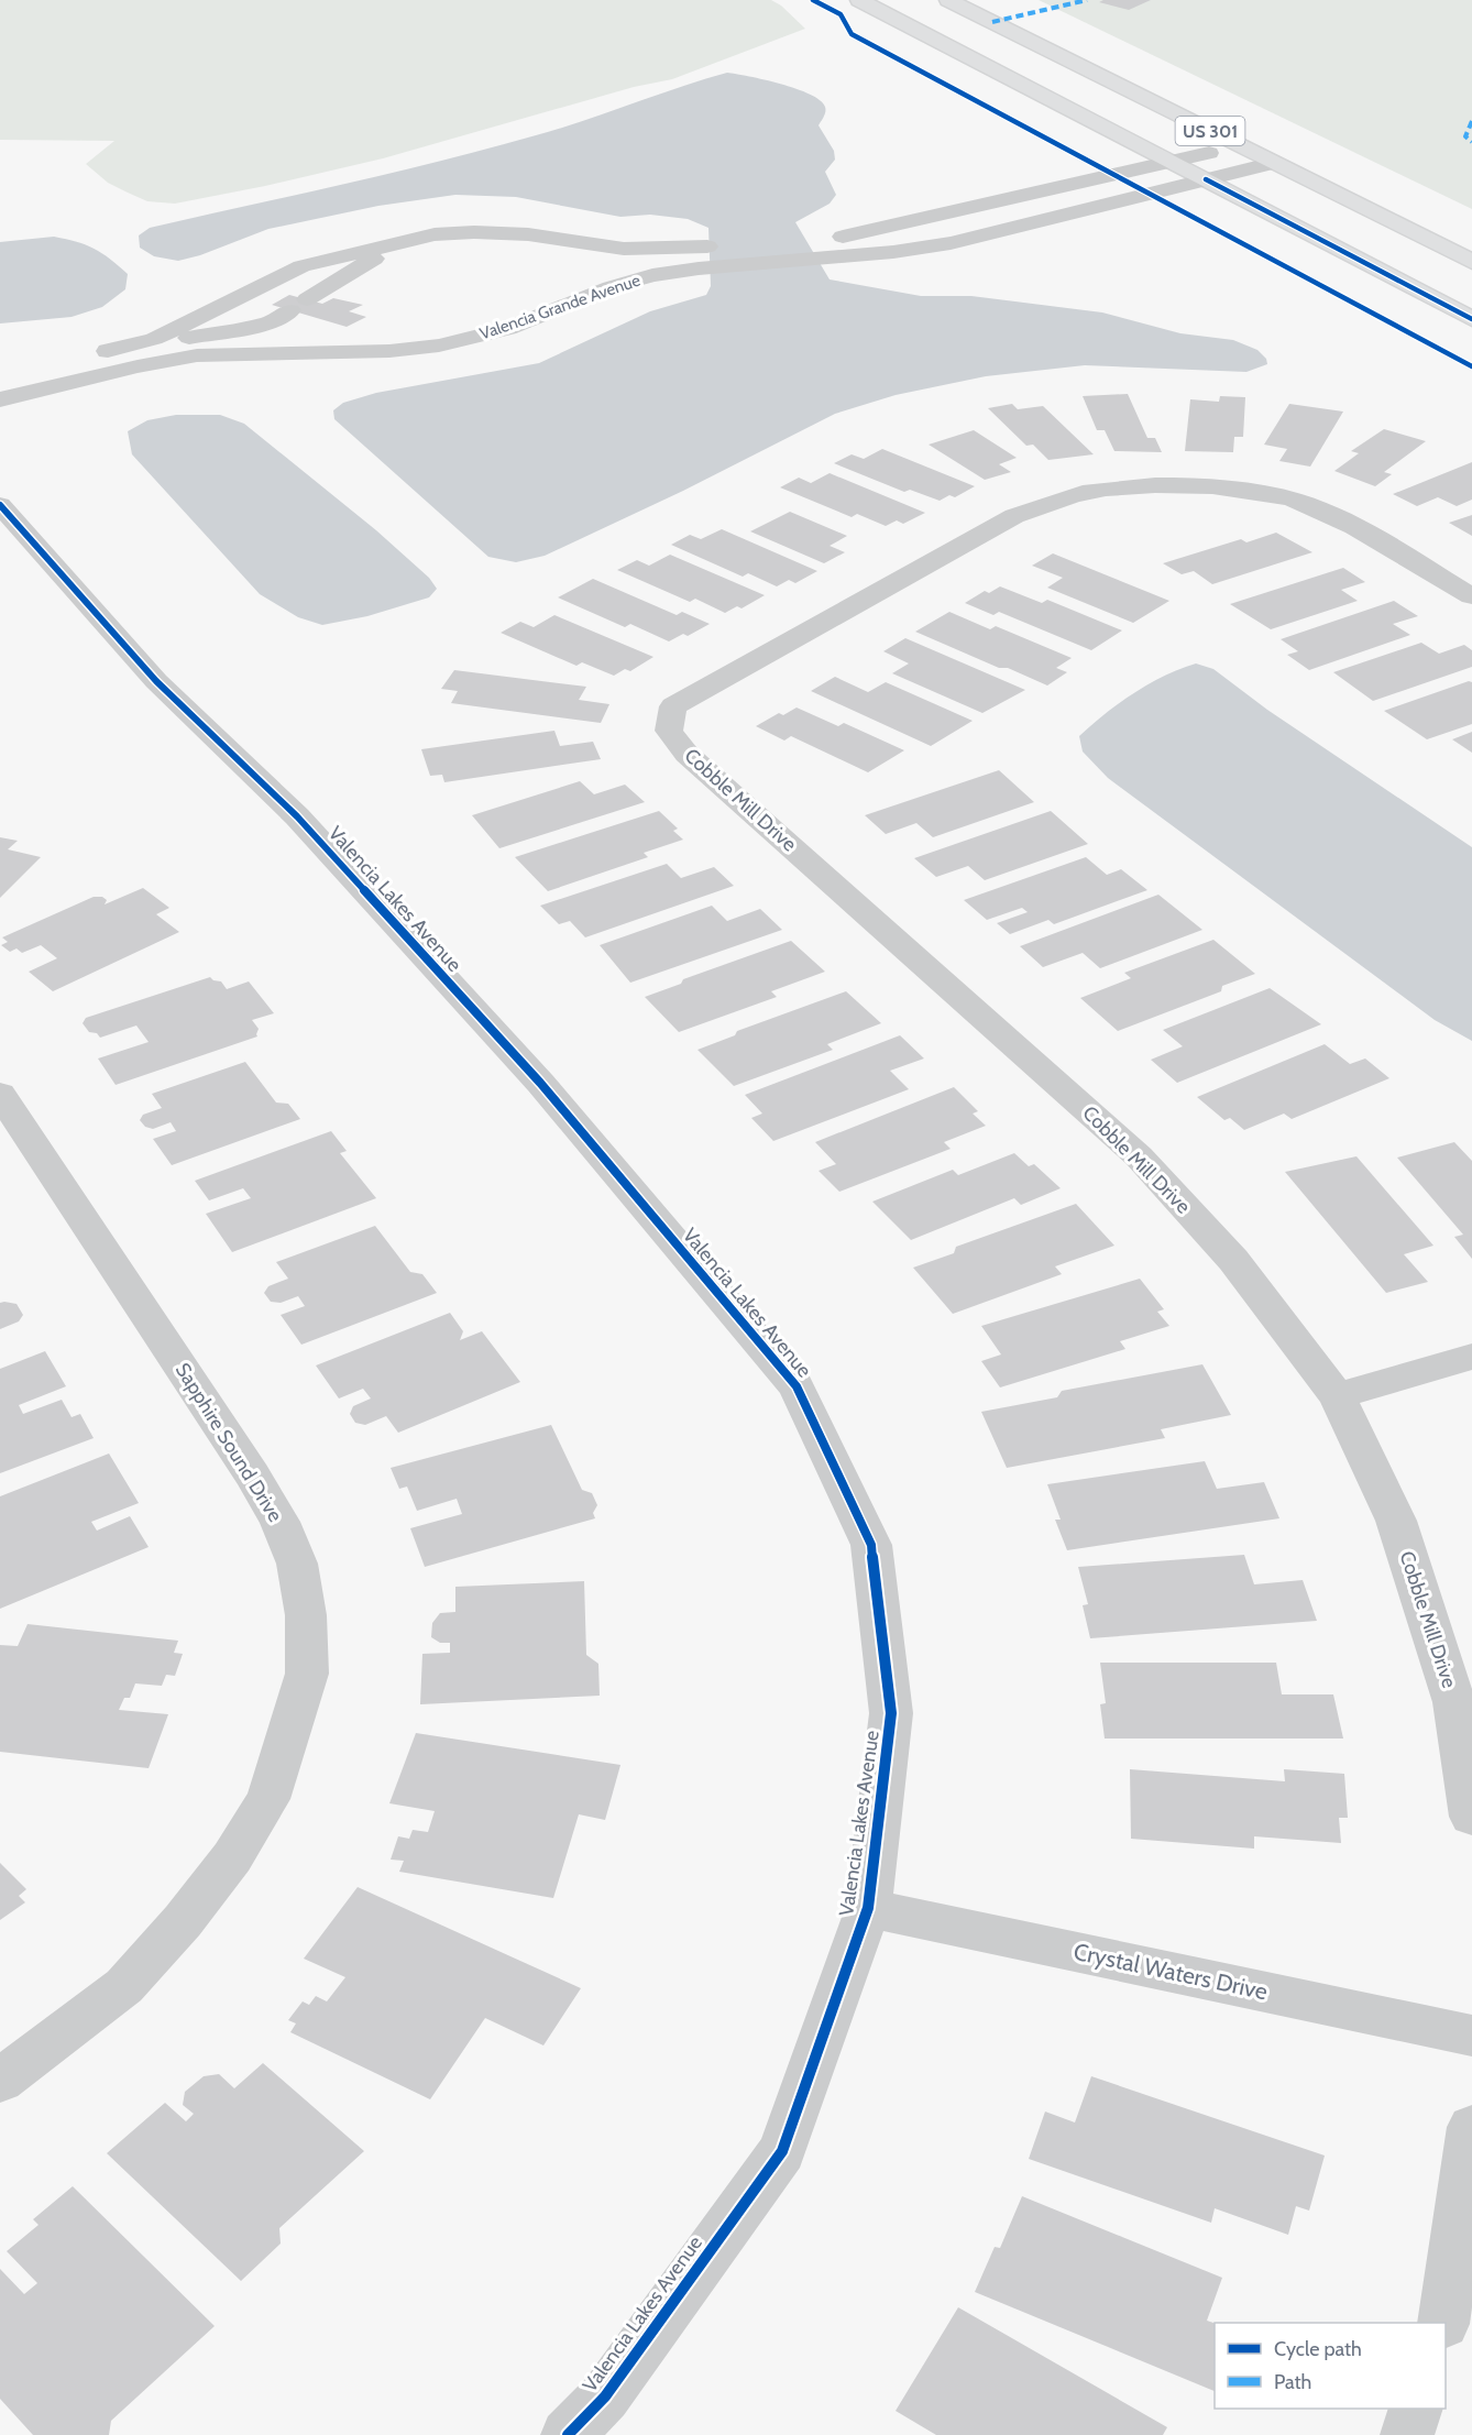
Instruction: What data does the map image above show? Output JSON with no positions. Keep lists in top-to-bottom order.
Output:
{
  "streets": {
    "main road": ["US 301"],
    "street": [
      "Valencia Grande Avenue",
      "Cobble Mill Drive",
      "Valencia Lakes Avenue",
      "Sapphire Sound Drive",
      "Crystal Waters Drive"
    ]
  },
  "crossings": [
    ["US 301", "Valencia Grande Avenue"],
    ["Valencia Lakes Avenue", "Crystal Waters Drive"]
  ],
  "legend": ["Cycle path", "Path"]
}
